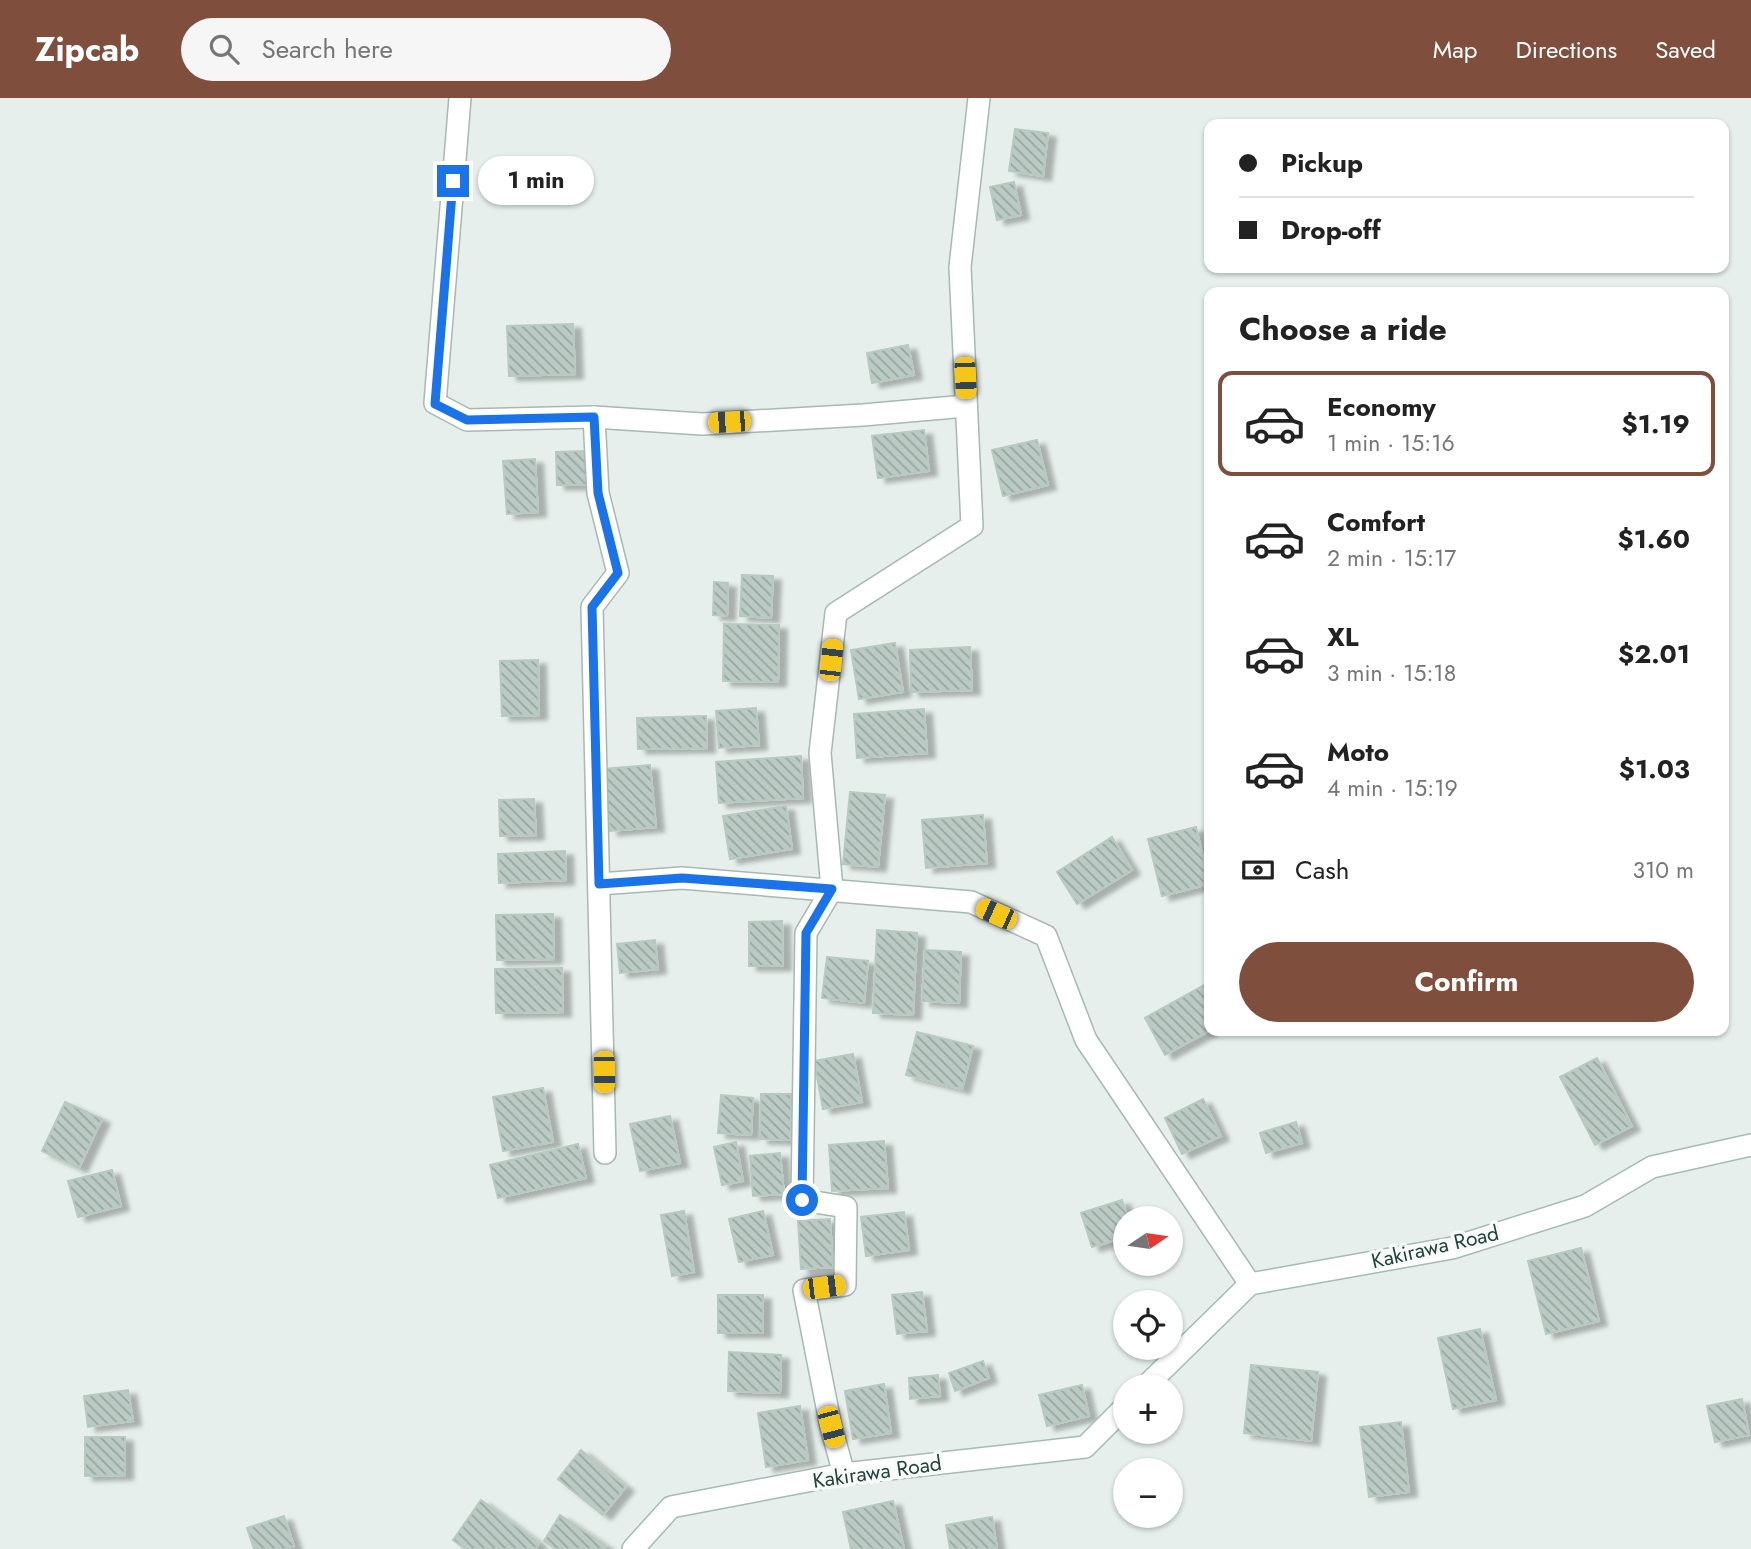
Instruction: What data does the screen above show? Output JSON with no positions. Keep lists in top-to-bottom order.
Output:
{
  "streets": {
    "street": ["Kakirawa Road"]
  },
  "north": "right",
  "page": {
    "header": "Zipcab",
    "search": "Search here",
    "nav": ["Map", "Directions", "Saved"],
    "banner": ["Pickup", "Drop-off"],
    "bubble": "1 min",
    "heading": "Choose a ride",
    "list": [
      {
        "name": "Economy",
        "note": "1 min · 15:16",
        "value": "$1.19"
      },
      {
        "name": "Comfort",
        "note": "2 min · 15:17",
        "value": "$1.60"
      },
      {
        "name": "XL",
        "note": "3 min · 15:18",
        "value": "$2.01"
      },
      {
        "name": "Moto",
        "note": "4 min · 15:19",
        "value": "$1.03"
      }
    ],
    "pay": ["Cash", "310 m"],
    "buttons": "Confirm",
    "map_buttons": ["+", "−"]
  }
}
